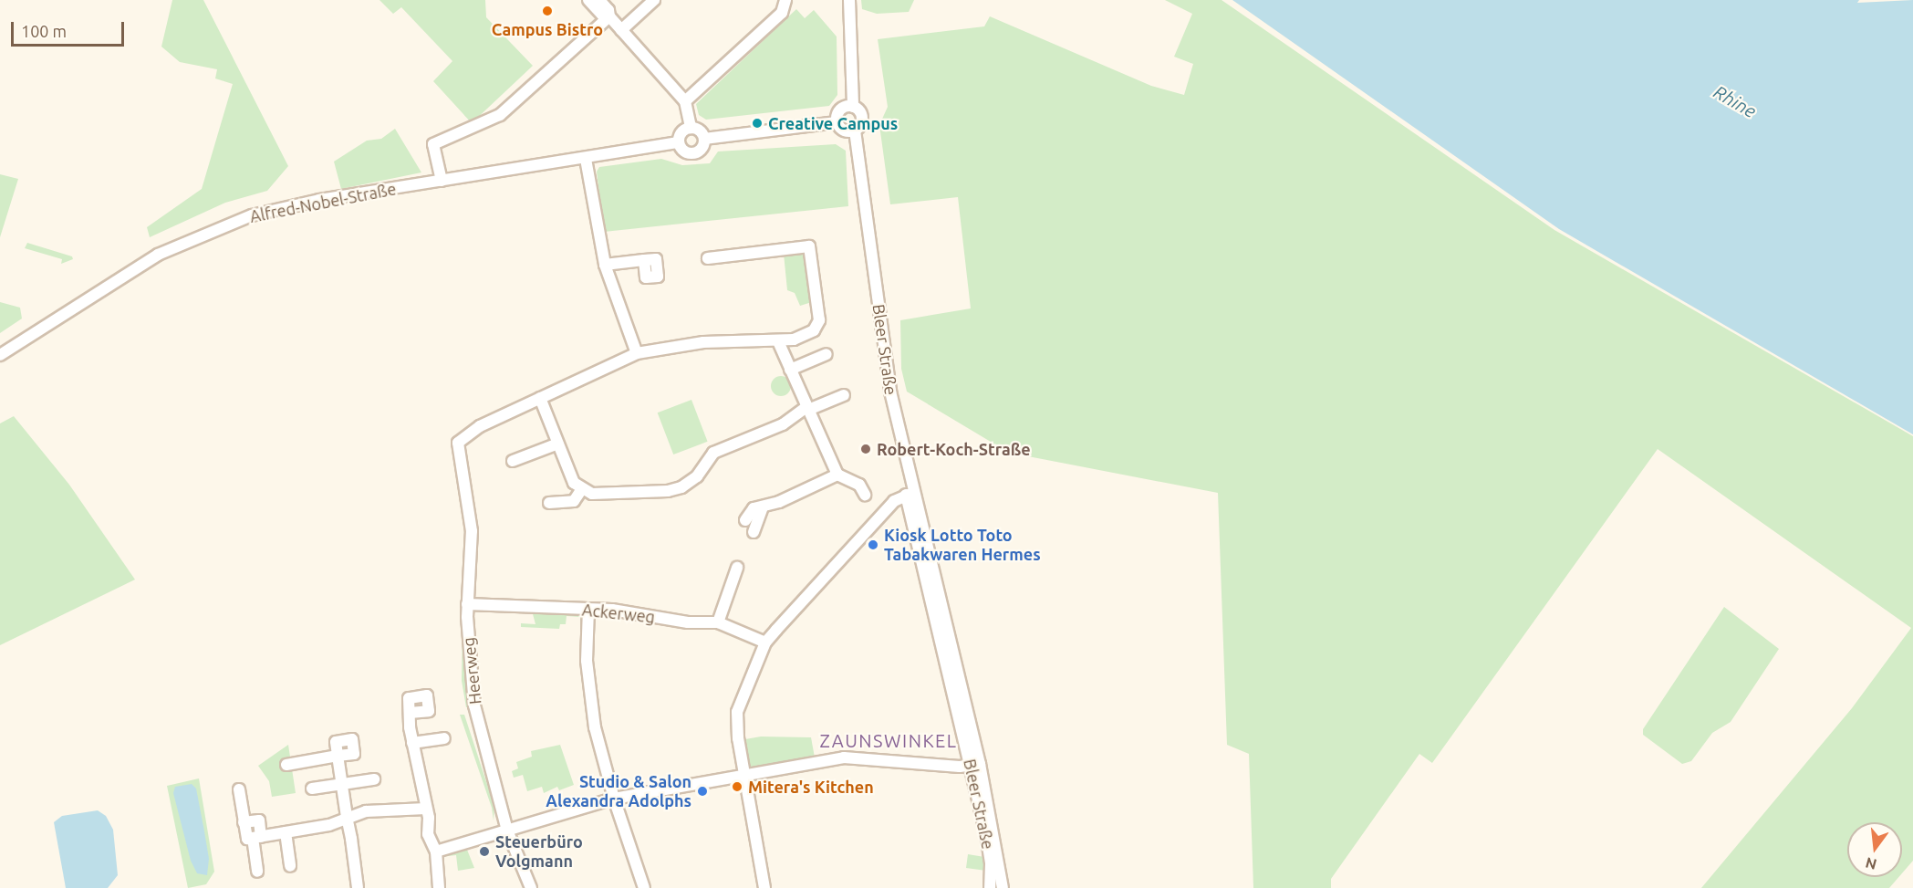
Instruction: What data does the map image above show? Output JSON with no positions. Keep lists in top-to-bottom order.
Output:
{
  "streets": {
    "street": [
      "Alfred-Nobel-Straße",
      "Bleer Straße",
      "Ackerweg",
      "Heerweg"
    ]
  },
  "crossings": [
    ["Ackerweg", "Heerweg"]
  ],
  "districts": ["ZAUNSWINKEL"],
  "water": ["Rhine"],
  "places": [
    "Campus Bistro",
    "Creative Campus",
    "Robert-Koch-Straße",
    "Kiosk Lotto Toto Tabakwaren Hermes",
    "Mitera's Kitchen",
    "Studio & Salon Alexandra Adolphs",
    "Steuerbüro Volgmann"
  ],
  "scale_bar": "100 m",
  "north": "bottom"
}
